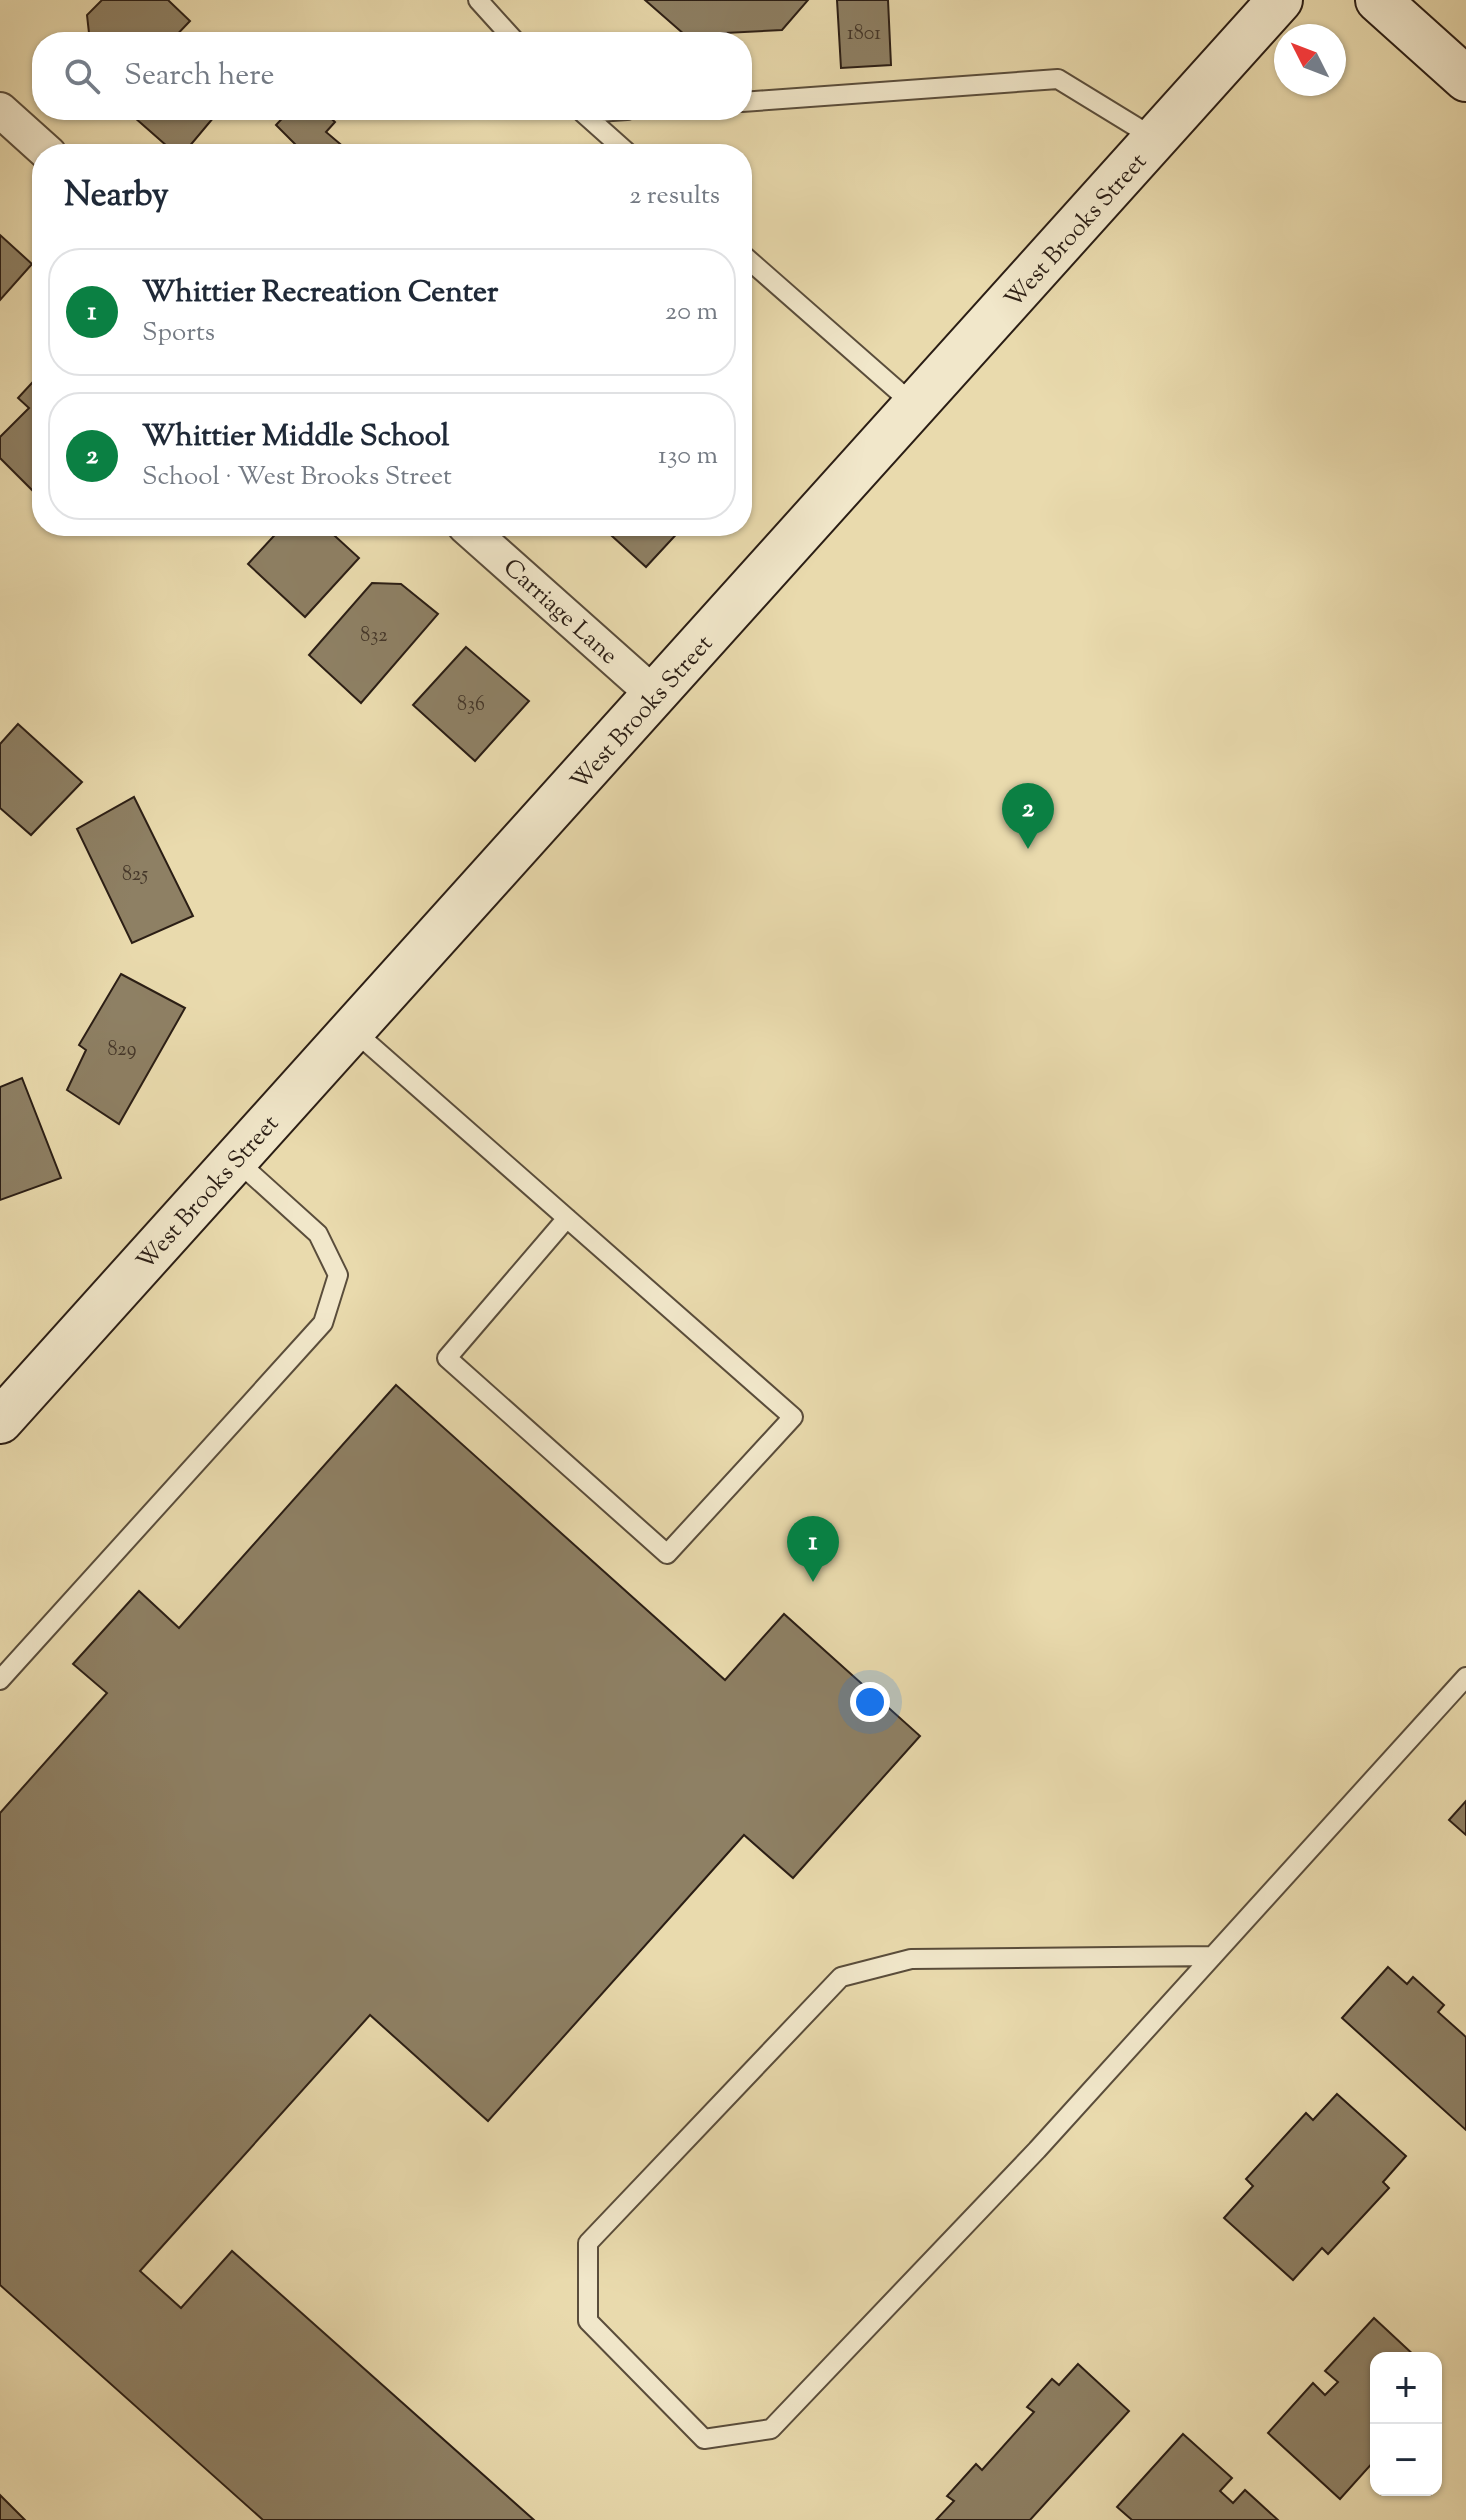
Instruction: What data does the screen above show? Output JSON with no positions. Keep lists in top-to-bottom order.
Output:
{
  "streets": {
    "street": ["West Brooks Street", "Carriage Lane"]
  },
  "crossings": [
    ["West Brooks Street", "Carriage Lane"]
  ],
  "house_numbers": [
    "1801",
    "832",
    "836",
    "825",
    "829"
  ],
  "north": "top left",
  "page": {
    "search": "Search here",
    "heading": ["Nearby", "2 results"],
    "list": [
      {
        "mark": "1",
        "name": "Whittier Recreation Center",
        "note": "Sports",
        "value": "20 m"
      },
      {
        "mark": "2",
        "name": "Whittier Middle School",
        "note": "School · West Brooks Street",
        "value": "130 m"
      }
    ],
    "pins": ["2", "1"],
    "map_buttons": ["+", "−"]
  }
}
